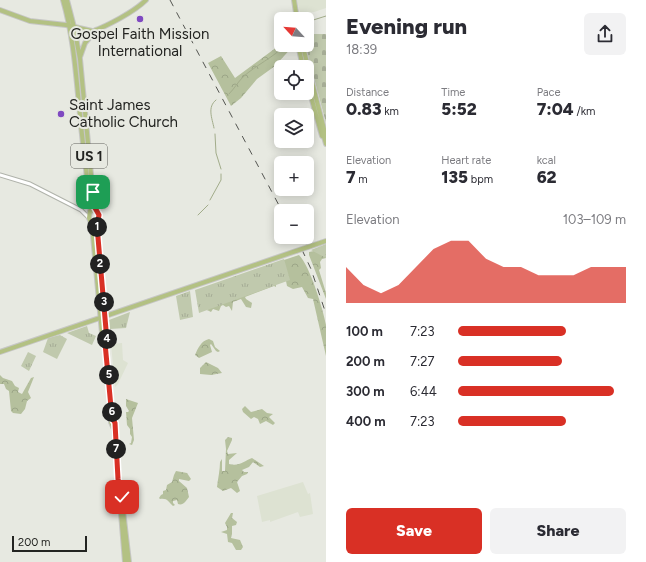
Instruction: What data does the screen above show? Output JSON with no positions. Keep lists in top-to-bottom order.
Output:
{
  "streets": {
    "main road": ["US 1"]
  },
  "places": ["Gospel Faith Mission International", "Saint James Catholic Church"],
  "scale_bar": "200 m",
  "north": "top left",
  "page": {
    "heading": ["Evening run", "18:39"],
    "map_buttons": ["+", "−"],
    "stats": [
      ["Distance", "0.83 km"],
      ["Time", "5:52"],
      ["Pace", "7:04 /km"],
      ["Elevation", "7 m"],
      ["Heart rate", "135 bpm"],
      ["kcal", "62"]
    ],
    "chart": ["Elevation", "103–109 m"],
    "pins": [
      "1",
      "2",
      "3",
      "4",
      "5",
      "6",
      "7"
    ],
    "list": [
      {
        "name": "100 m",
        "note": "7:23"
      },
      {
        "name": "200 m",
        "note": "7:27"
      },
      {
        "name": "300 m",
        "note": "6:44"
      },
      {
        "name": "400 m",
        "note": "7:23"
      }
    ],
    "buttons": ["Save", "Share"],
    "scale": "200 m"
  }
}
